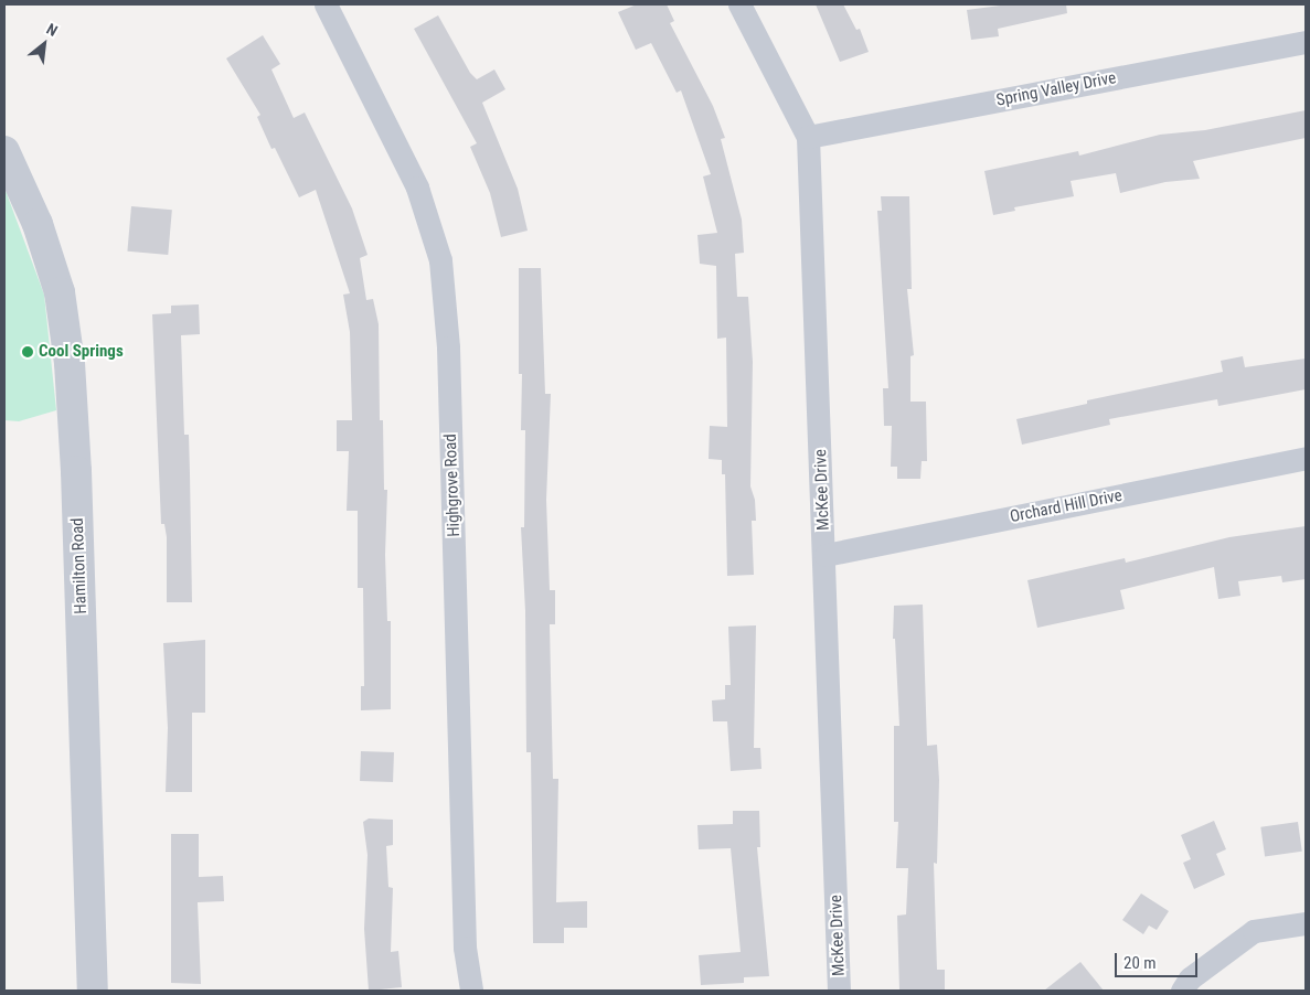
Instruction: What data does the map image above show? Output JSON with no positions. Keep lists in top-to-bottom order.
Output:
{
  "streets": {
    "street": [
      "Spring Valley Drive",
      "Highgrove Road",
      "McKee Drive",
      "Orchard Hill Drive",
      "Hamilton Road"
    ]
  },
  "crossings": [
    ["Spring Valley Drive", "McKee Drive"],
    ["McKee Drive", "Orchard Hill Drive"]
  ],
  "places": ["Cool Springs"],
  "scale_bar": "20 m",
  "north": "top right"
}
